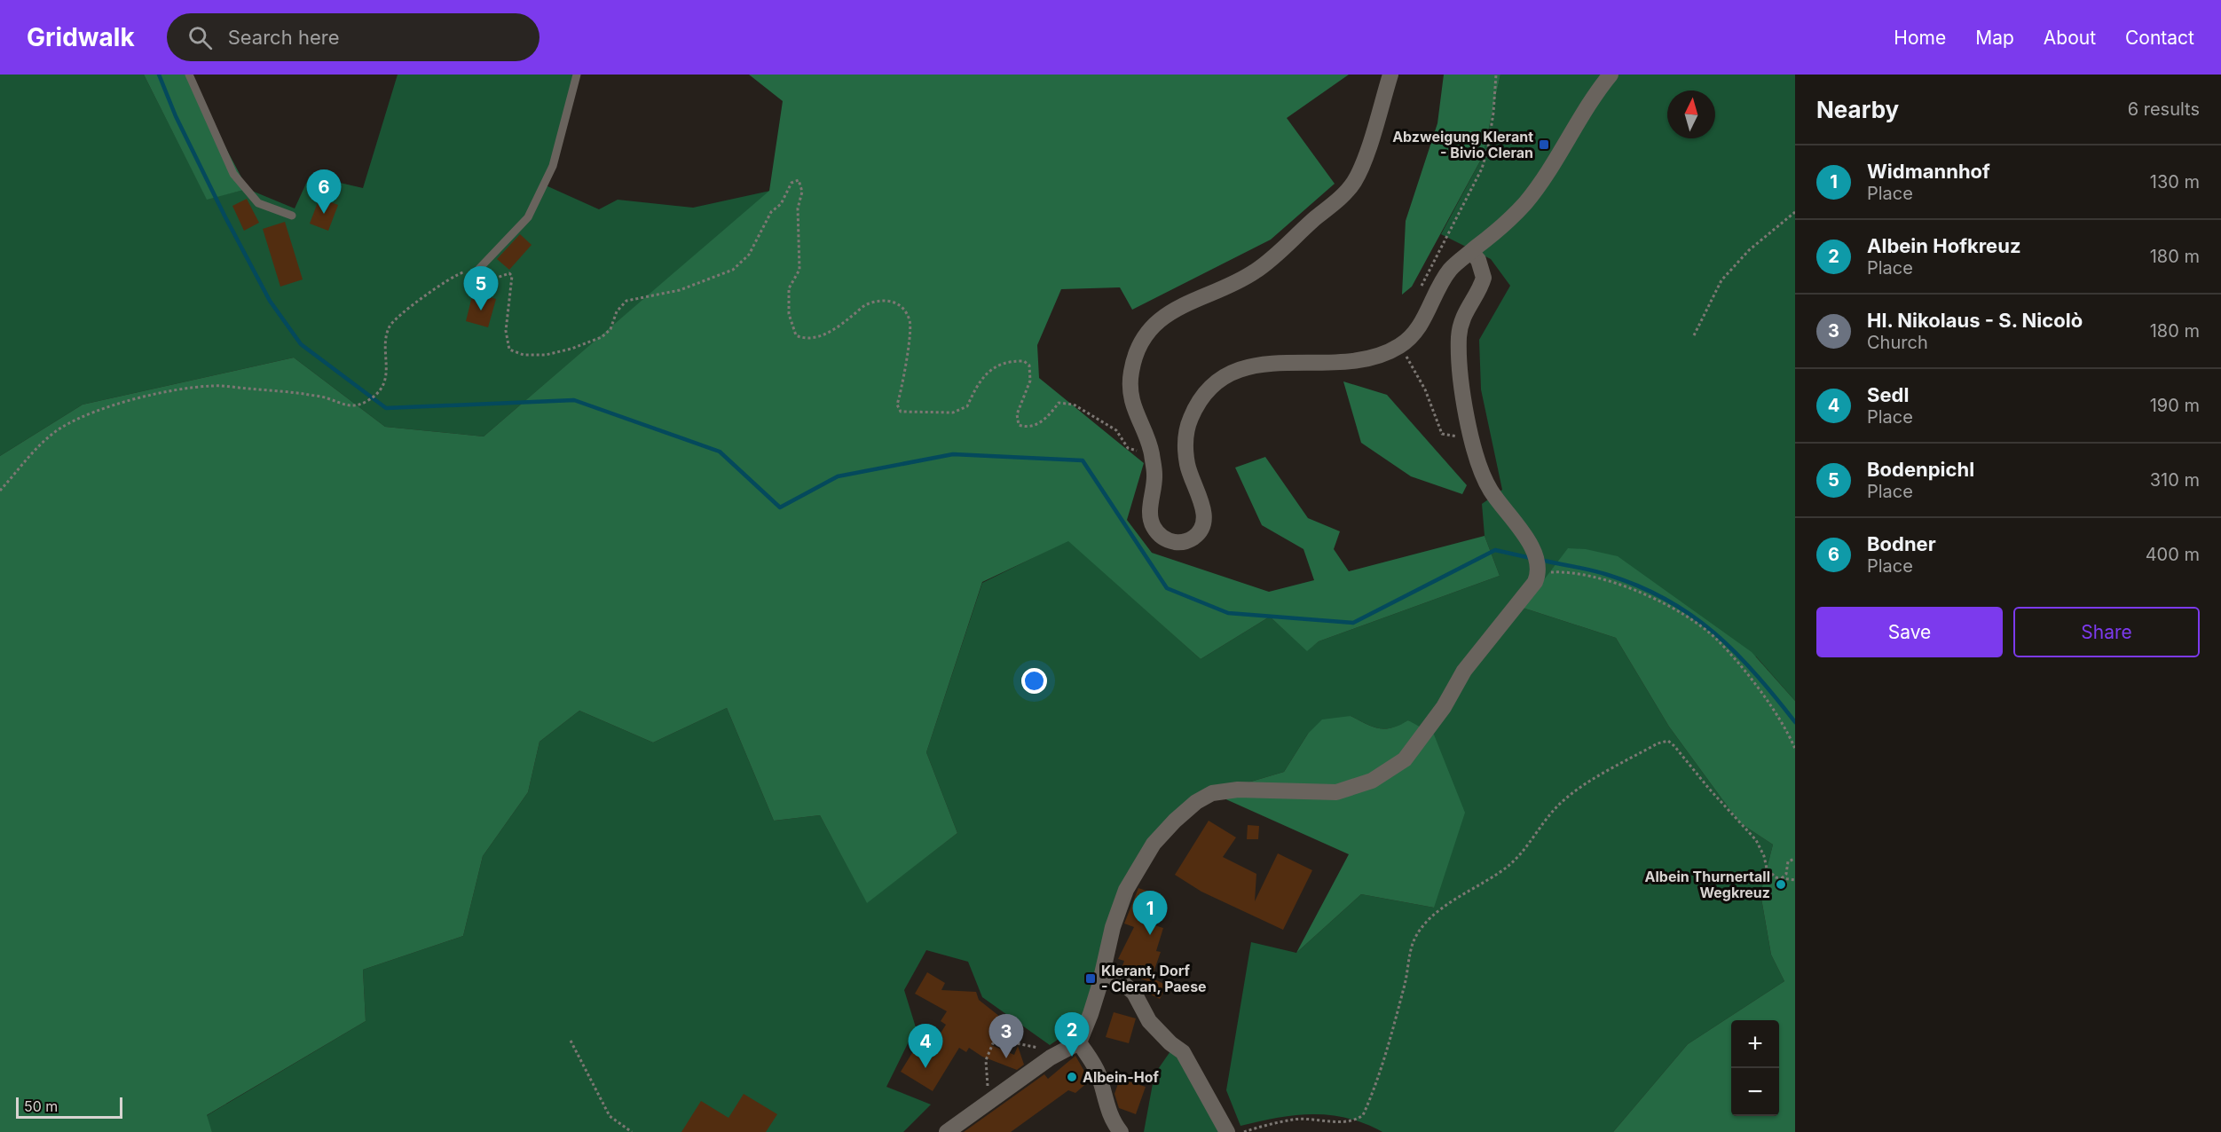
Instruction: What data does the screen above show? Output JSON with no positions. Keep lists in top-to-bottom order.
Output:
{
  "places": {
    "transit": ["Abzweigung Klerant - Bivio Cleran", "Klerant, Dorf - Cleran, Paese"],
    "other": ["Albein Thurnertall Wegkreuz", "Albein-Hof"]
  },
  "scale_bar": "50 m",
  "north": "top",
  "page": {
    "header": "Gridwalk",
    "search": "Search here",
    "nav": [
      "Home",
      "Map",
      "About",
      "Contact"
    ],
    "heading": ["Nearby", "6 results"],
    "list": [
      {
        "mark": "1",
        "name": "Widmannhof",
        "note": "Place",
        "value": "130 m"
      },
      {
        "mark": "2",
        "name": "Albein Hofkreuz",
        "note": "Place",
        "value": "180 m"
      },
      {
        "mark": "3",
        "name": "Hl. Nikolaus - S. Nicolò",
        "note": "Church",
        "value": "180 m"
      },
      {
        "mark": "4",
        "name": "Sedl",
        "note": "Place",
        "value": "190 m"
      },
      {
        "mark": "5",
        "name": "Bodenpichl",
        "note": "Place",
        "value": "310 m"
      },
      {
        "mark": "6",
        "name": "Bodner",
        "note": "Place",
        "value": "400 m"
      }
    ],
    "pins": [
      "6",
      "5",
      "1",
      "2",
      "3",
      "4"
    ],
    "buttons": ["Save", "Share"],
    "map_buttons": ["+", "−"],
    "scale": "50 m"
  }
}
